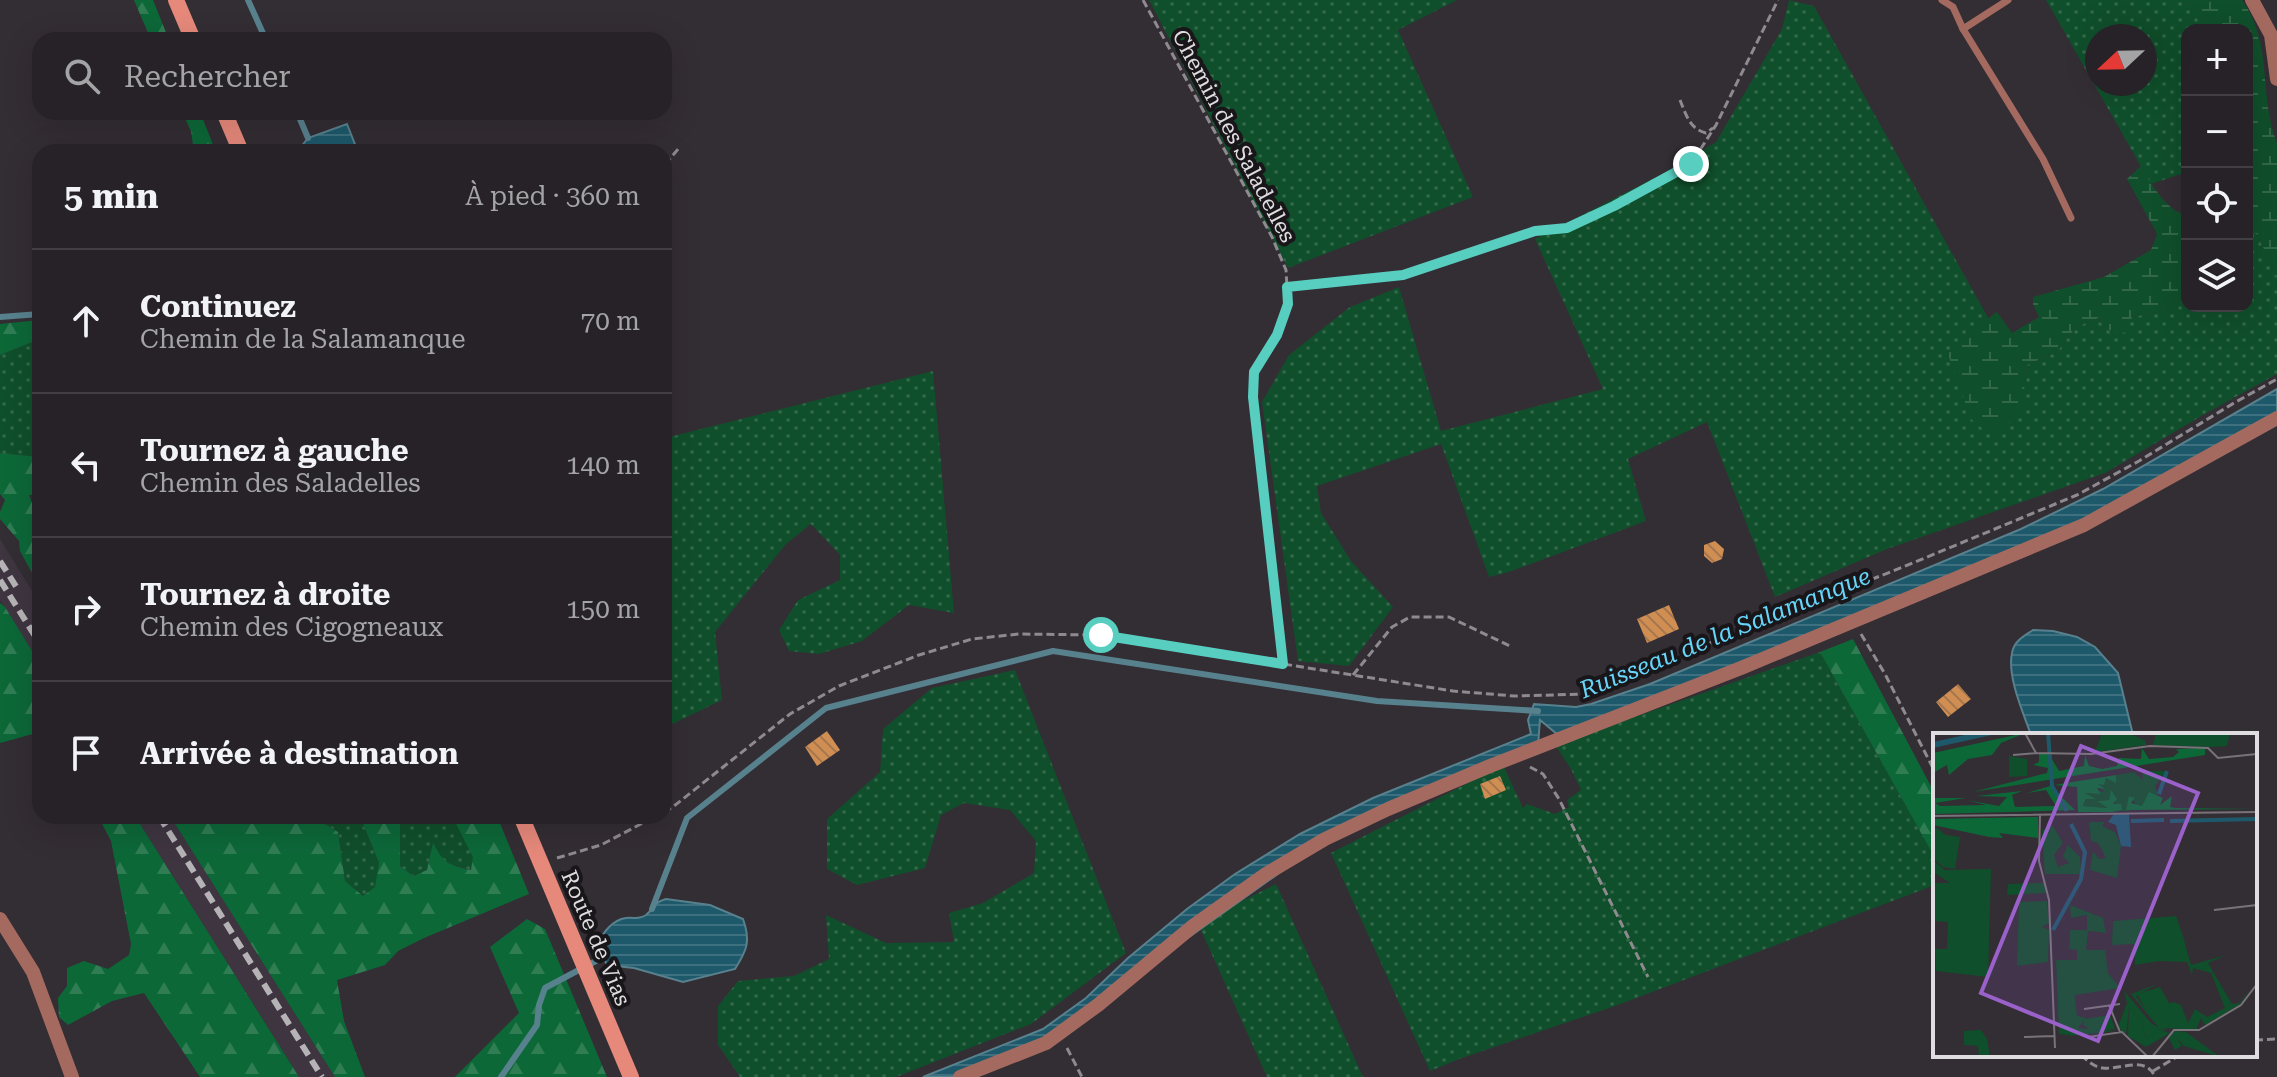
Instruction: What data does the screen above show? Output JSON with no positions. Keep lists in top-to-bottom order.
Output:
{
  "streets": {
    "main road": ["Route de Vias"],
    "path": ["Chemin des Saladelles"]
  },
  "water": ["Ruisseau de la Salamanque"],
  "north": "left",
  "page": {
    "map_buttons": ["+", "−"],
    "search": "Rechercher",
    "heading": ["5 min", "À pied · 360 m"],
    "list": [
      ["Continuez", "Chemin de la Salamanque", "70 m"],
      ["Tournez à gauche", "Chemin des Saladelles", "140 m"],
      ["Tournez à droite", "Chemin des Cigogneaux", "150 m"],
      "Arrivée à destination"
    ]
  }
}
